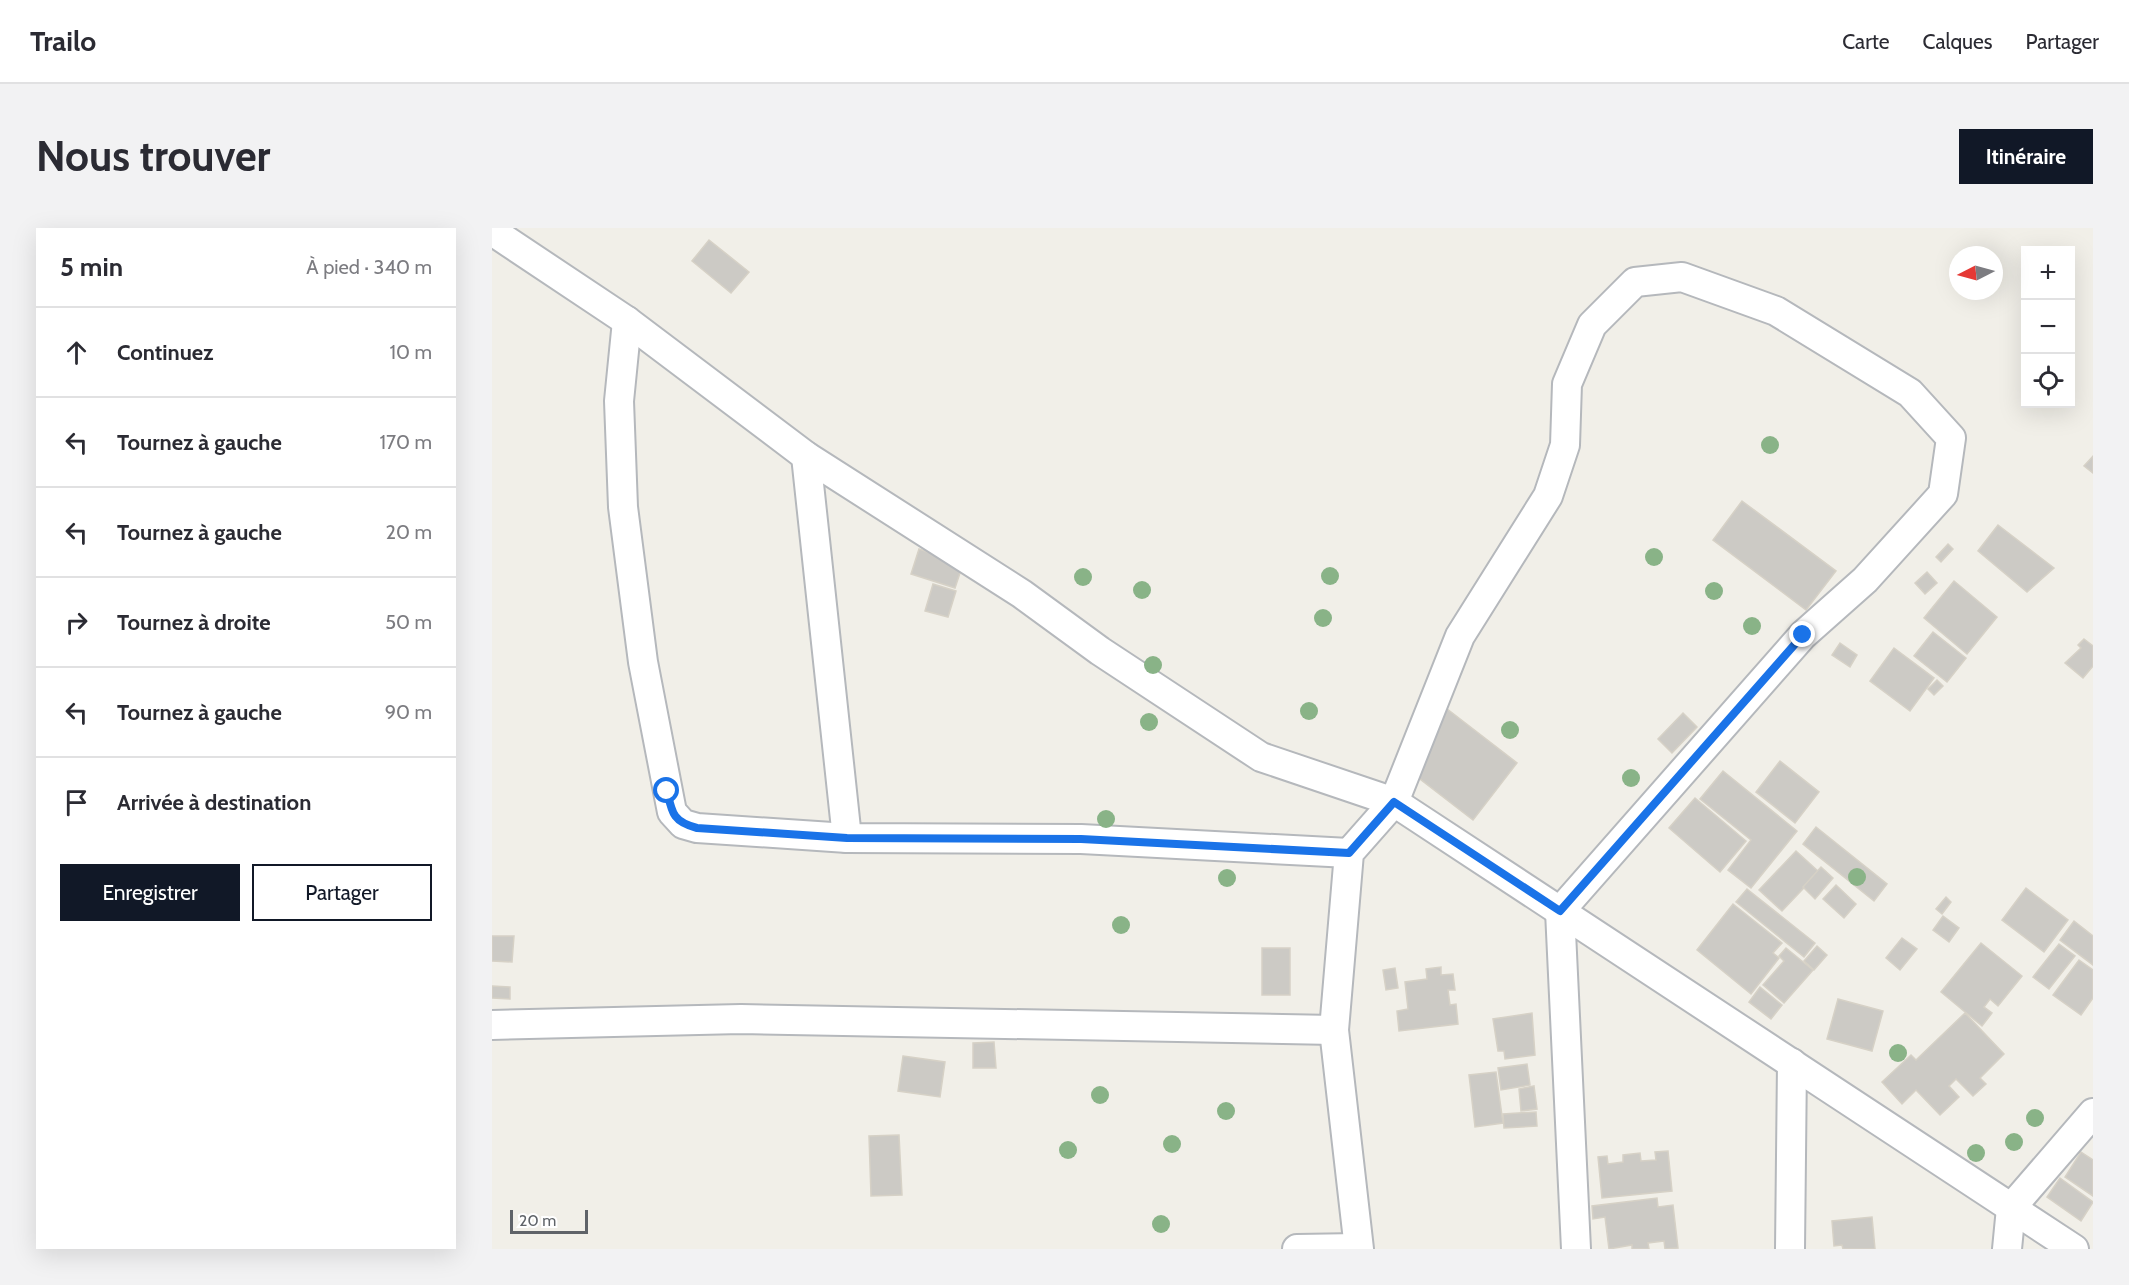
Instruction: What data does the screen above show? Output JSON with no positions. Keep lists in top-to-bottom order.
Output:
{
  "scale_bar": "20 m",
  "north": "left",
  "page": {
    "header": "Trailo",
    "nav": ["Carte", "Calques", "Partager"],
    "buttons": [
      "Itinéraire",
      ["Enregistrer", "Partager"]
    ],
    "title": "Nous trouver",
    "heading": ["5 min", "À pied · 340 m"],
    "map_buttons": ["+", "−"],
    "list": [
      ["Continuez", "10 m"],
      ["Tournez à gauche", "170 m"],
      ["Tournez à gauche", "20 m"],
      ["Tournez à droite", "50 m"],
      ["Tournez à gauche", "90 m"],
      "Arrivée à destination"
    ],
    "scale": "20 m"
  }
}
